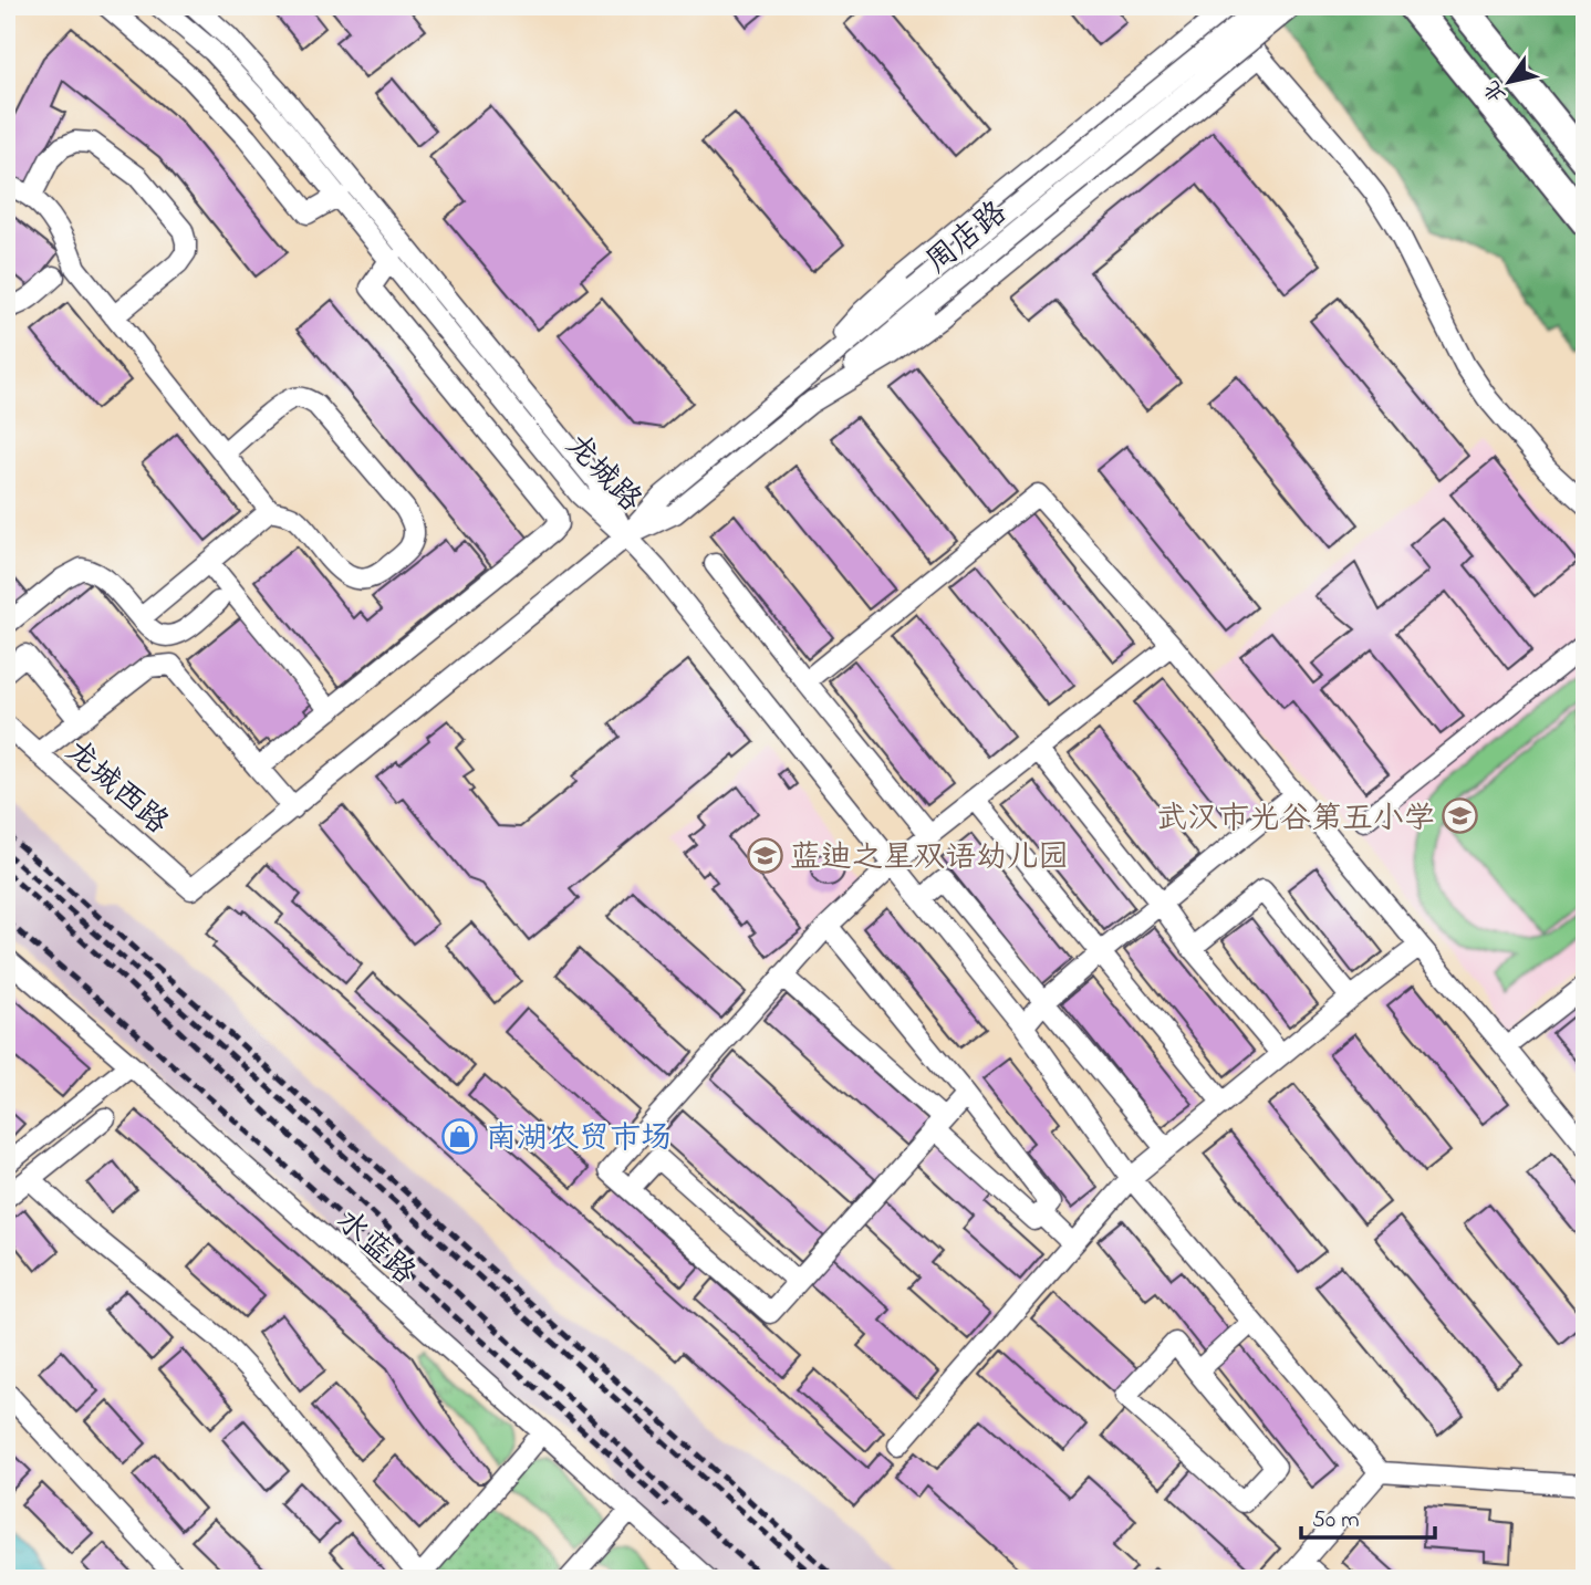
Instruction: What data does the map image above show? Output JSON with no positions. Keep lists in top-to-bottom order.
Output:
{
  "streets": {
    "street": [
      "周店路",
      "龙城路",
      "龙城西路",
      "水蓝路"
    ]
  },
  "crossings": [
    ["周店路", "龙城路"]
  ],
  "places": {
    "school or university": ["武汉市光谷第五小学", "蓝迪之星双语幼儿园"],
    "shop": ["南湖农贸市场"]
  },
  "scale_bar": "50 m",
  "north": "bottom left"
}
